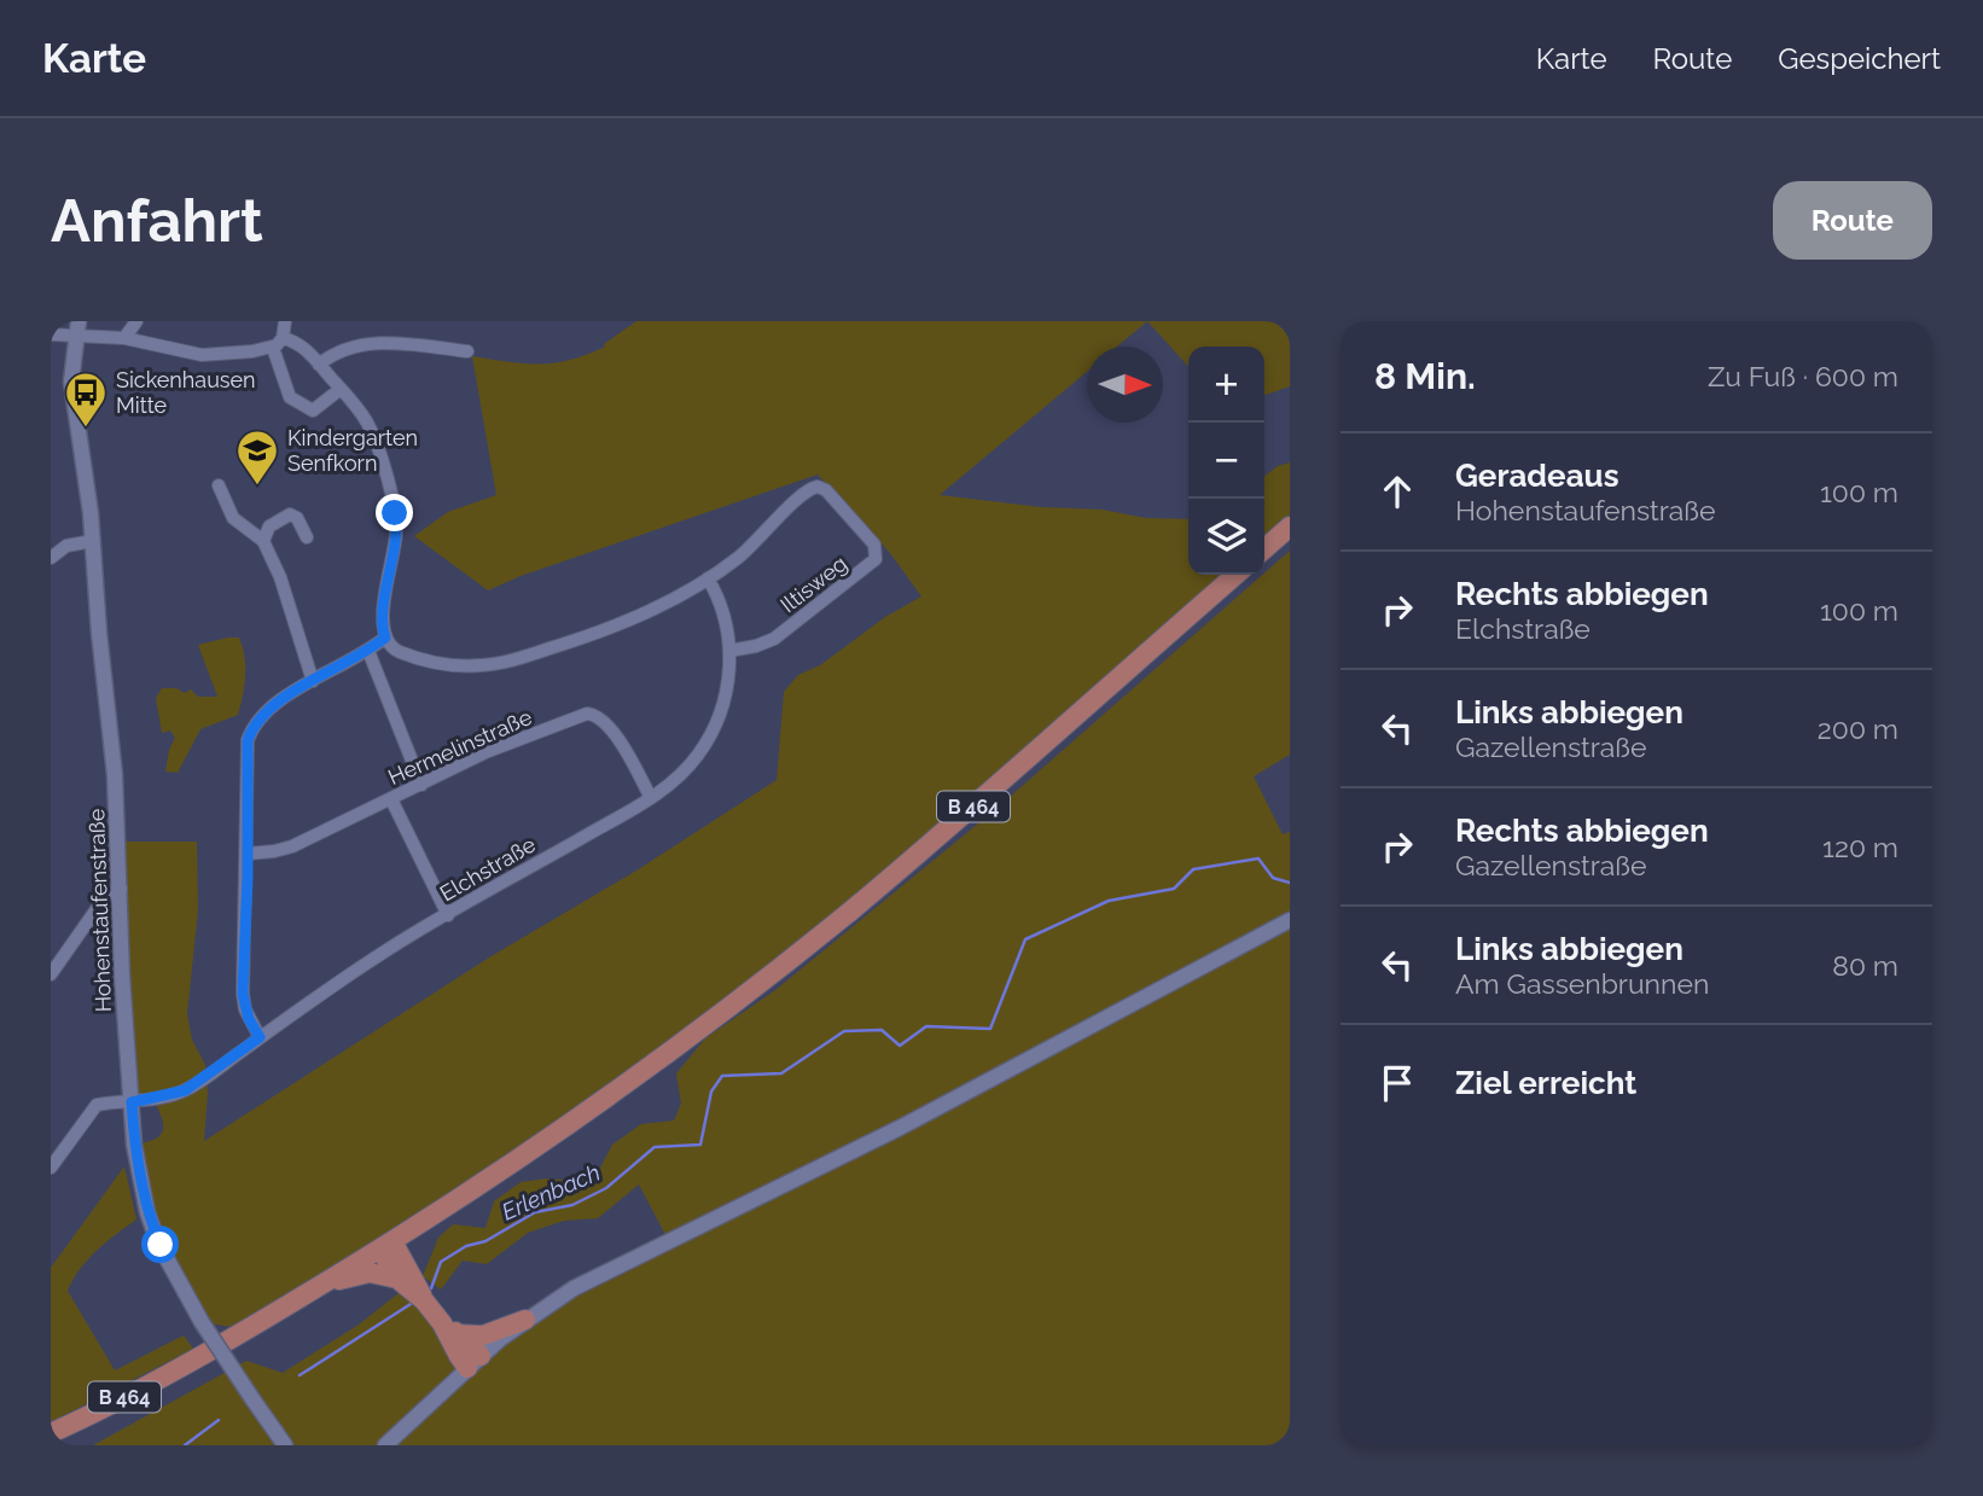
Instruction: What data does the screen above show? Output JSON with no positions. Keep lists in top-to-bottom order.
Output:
{
  "streets": {
    "main road": ["B 464"],
    "street": [
      "Iltisweg",
      "Hermelinstraße",
      "Elchstraße",
      "Hohenstaufenstraße"
    ]
  },
  "crossings": [
    ["Iltisweg", "Elchstraße"],
    ["Hermelinstraße", "Elchstraße"],
    ["Elchstraße", "Hohenstaufenstraße"]
  ],
  "water": ["Erlenbach"],
  "places": {
    "bus stop": ["Sickenhausen Mitte"],
    "school or university": ["Kindergarten Senfkorn"]
  },
  "north": "right",
  "page": {
    "header": "Karte",
    "nav": ["Karte", "Route", "Gespeichert"],
    "buttons": "Route",
    "title": "Anfahrt",
    "heading": ["8 Min.", "Zu Fuß · 600 m"],
    "map_buttons": ["+", "−"],
    "list": [
      ["Geradeaus", "Hohenstaufenstraße", "100 m"],
      ["Rechts abbiegen", "Elchstraße", "100 m"],
      ["Links abbiegen", "Gazellenstraße", "200 m"],
      ["Rechts abbiegen", "Gazellenstraße", "120 m"],
      ["Links abbiegen", "Am Gassenbrunnen", "80 m"],
      "Ziel erreicht"
    ]
  }
}
